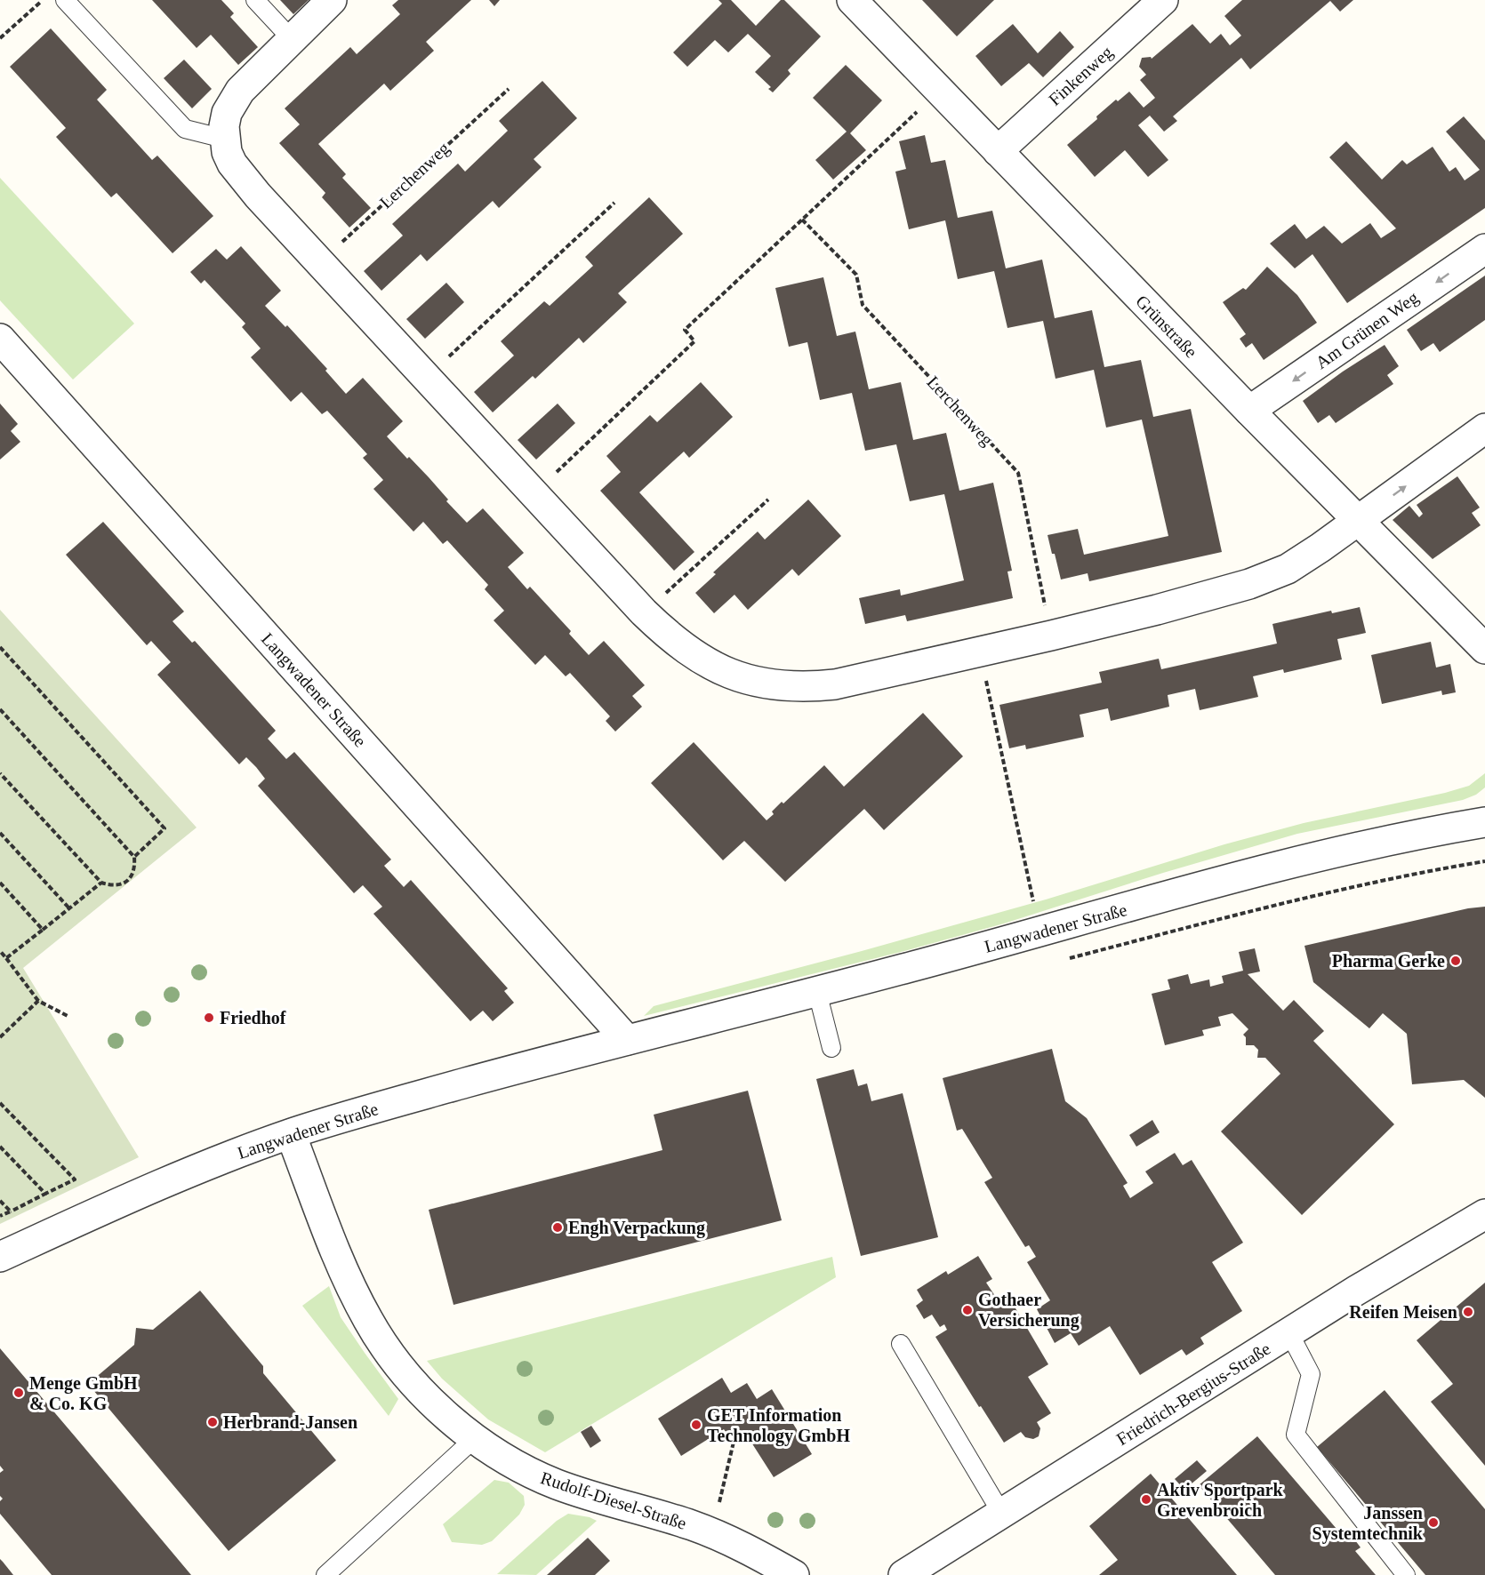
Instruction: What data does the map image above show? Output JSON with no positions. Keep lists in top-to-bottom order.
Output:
{
  "streets": {
    "street": [
      "Finkenweg",
      "Grünstraße",
      "Am Grünen Weg",
      "Langwadener Straße",
      "Friedrich-Bergius-Straße",
      "Rudolf-Diesel-Straße"
    ],
    "path": ["Lerchenweg"]
  },
  "crossings": [
    ["Finkenweg", "Grünstraße"],
    ["Grünstraße", "Am Grünen Weg"],
    ["Langwadener Straße", "Rudolf-Diesel-Straße"]
  ],
  "places": [
    "Pharma Gerke",
    "Friedhof",
    "Engh Verpackung",
    "Gothaer Versicherung",
    "Reifen Meisen",
    "Menge GmbH & Co. KG",
    "Herbrand-Jansen",
    "GET Information Technology GmbH",
    "Aktiv Sportpark Grevenbroich",
    "Janssen Systemtechnik"
  ]
}
